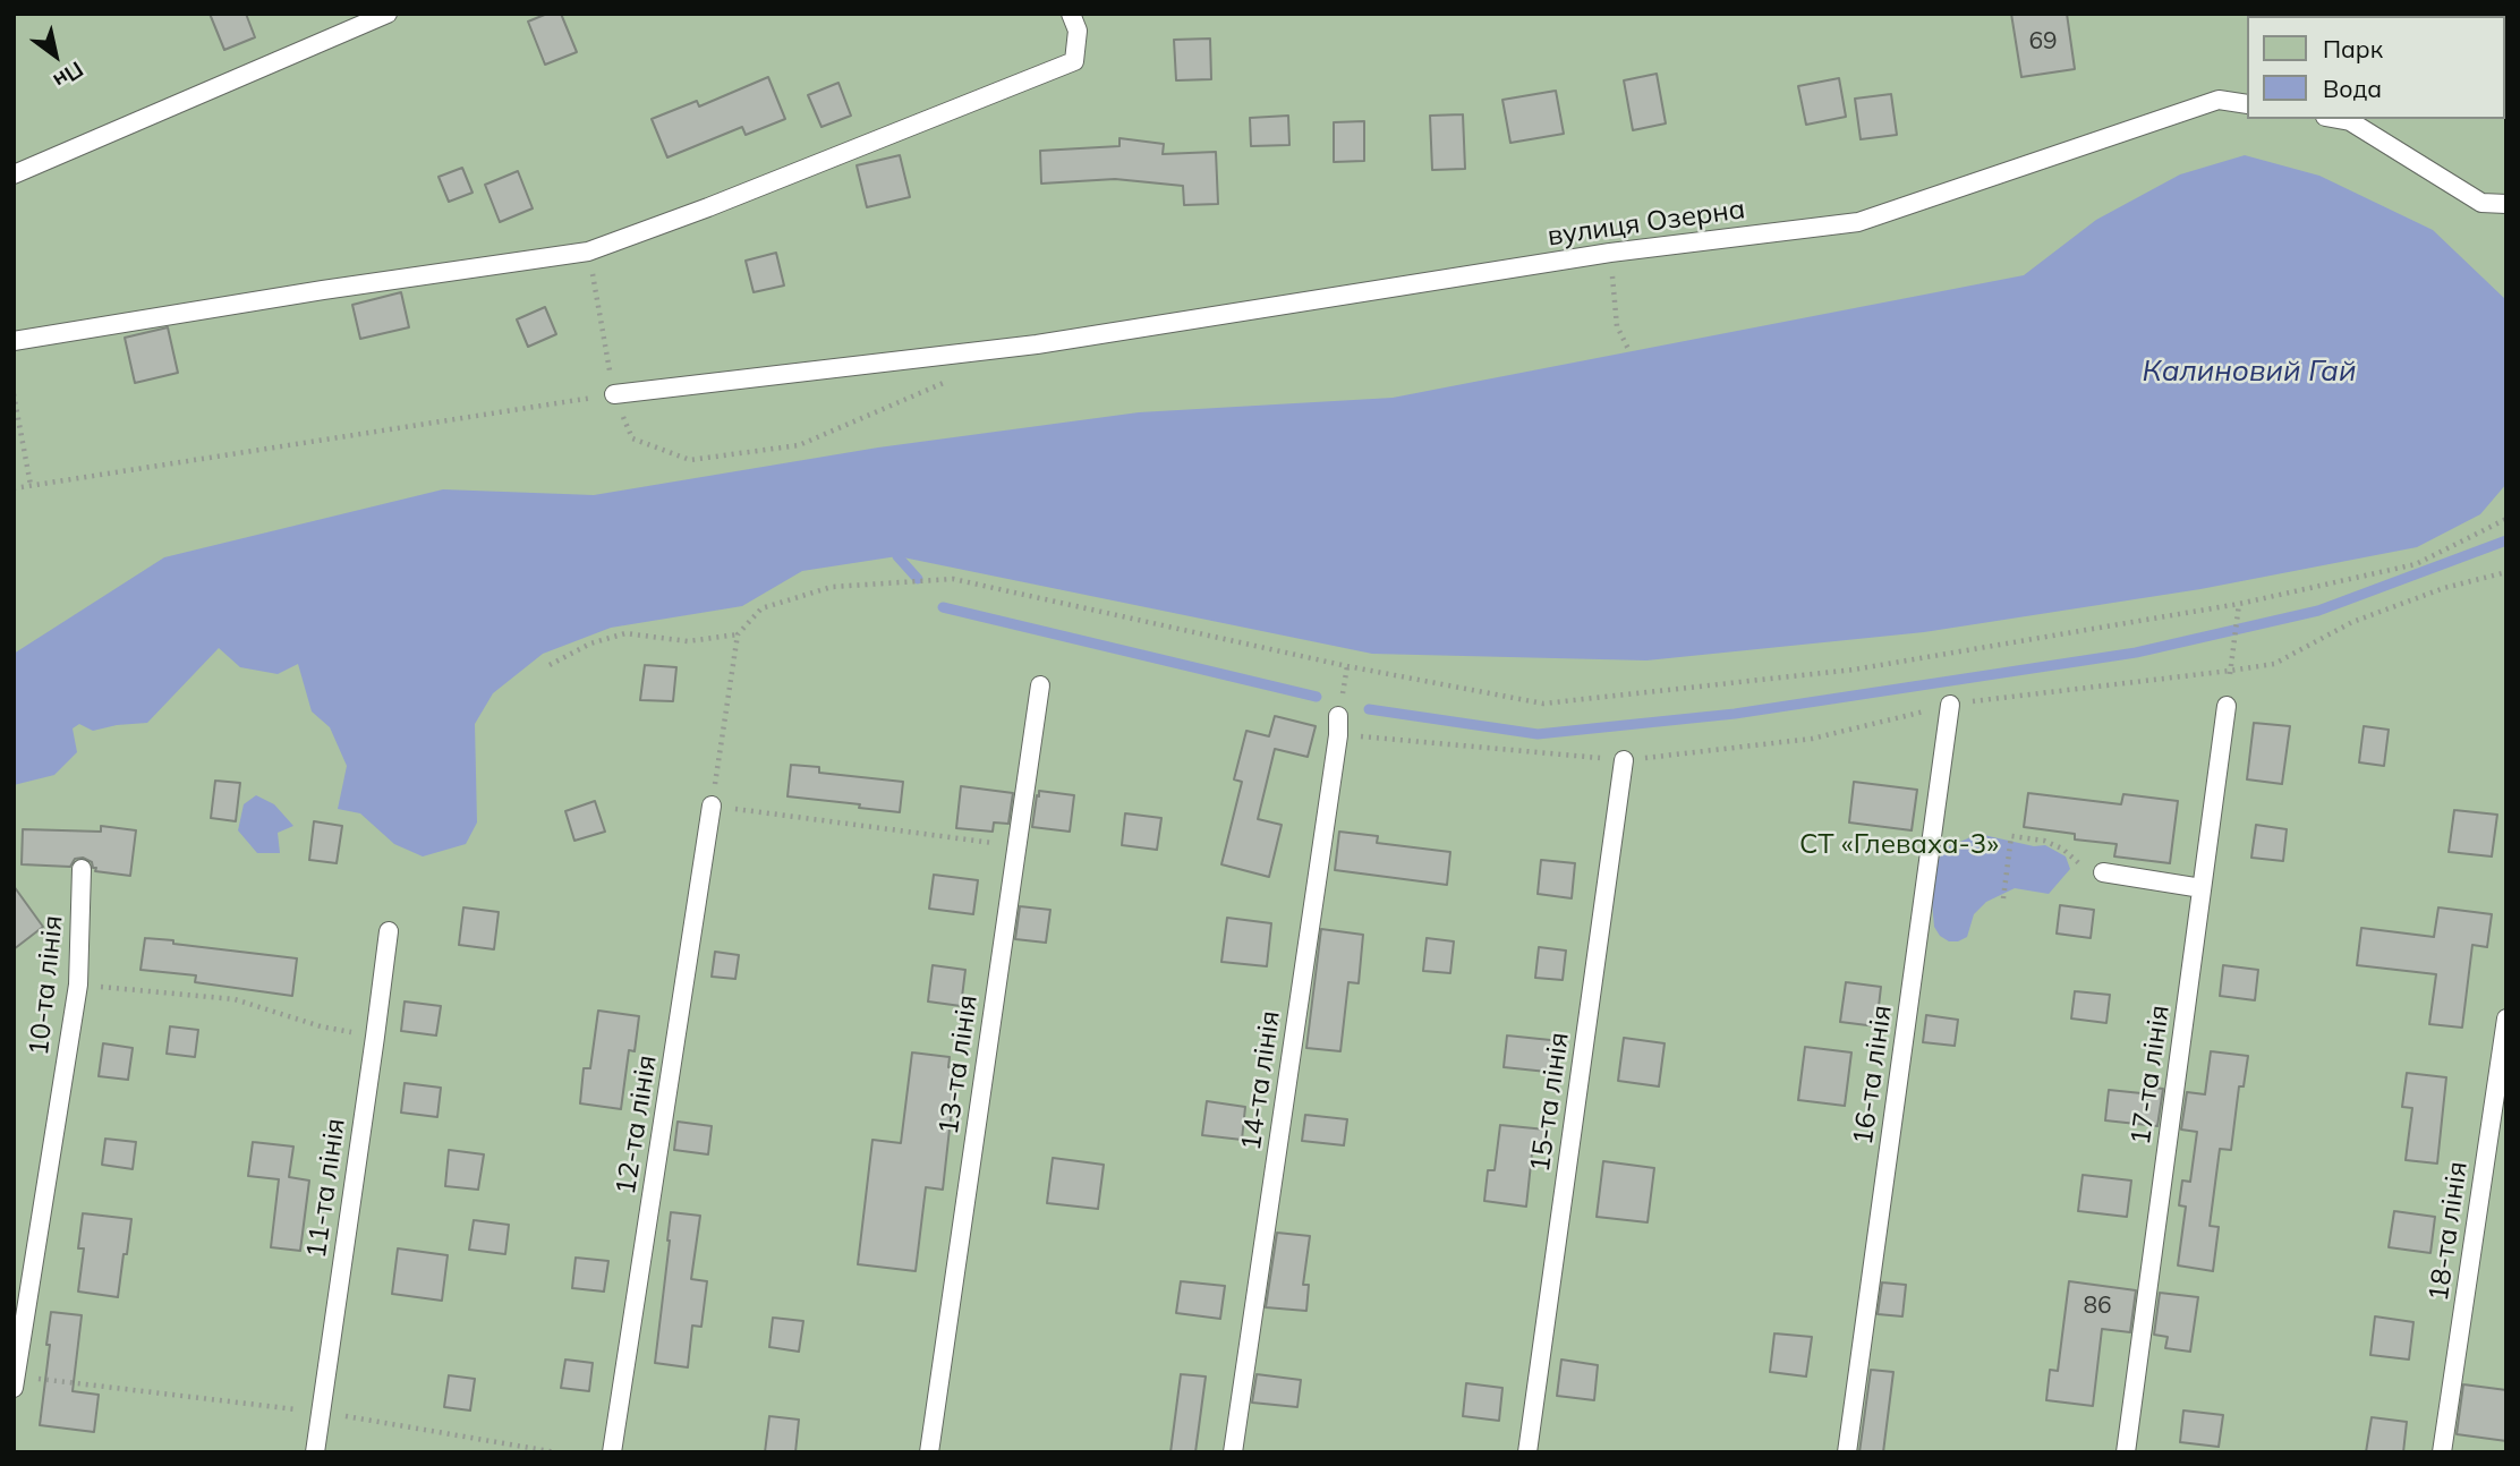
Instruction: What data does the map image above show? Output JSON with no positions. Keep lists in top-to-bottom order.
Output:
{
  "streets": {
    "lane": [
      "вулиця Озерна",
      "10-та лінія",
      "13-та лінія",
      "16-та лінія",
      "17-та лінія",
      "14-та лінія",
      "15-та лінія",
      "12-та лінія",
      "11-та лінія",
      "18-та лінія"
    ]
  },
  "water": ["Калиновий Гай"],
  "parks": ["СТ «Глеваха-3»"],
  "house_numbers": ["69", "86"],
  "legend": ["Парк", "Вода"],
  "north": "bottom right"
}
